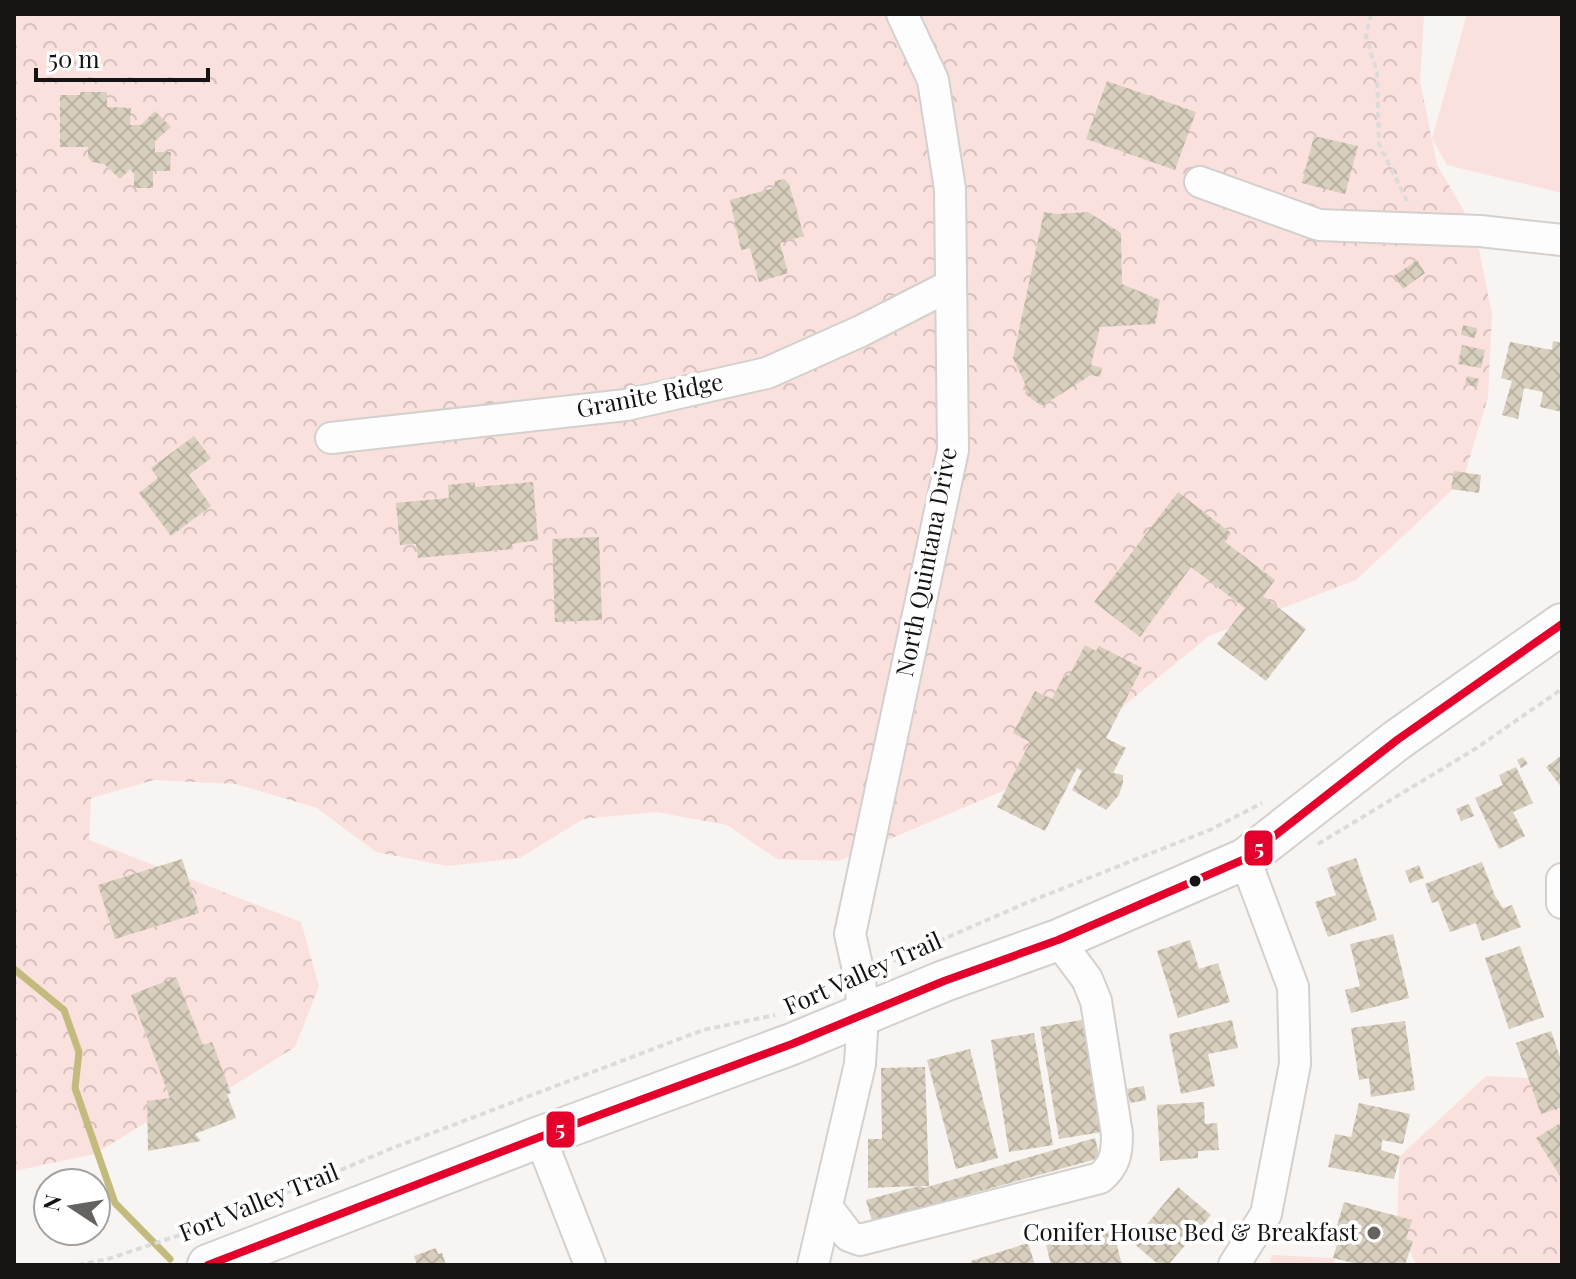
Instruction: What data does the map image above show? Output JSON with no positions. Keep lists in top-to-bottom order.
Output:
{
  "streets": {
    "street": ["Granite Ridge", "North Quintana Drive"],
    "path": ["Fort Valley Trail"]
  },
  "crossings": [
    ["Granite Ridge", "North Quintana Drive"],
    ["North Quintana Drive", "Fort Valley Trail"]
  ],
  "places": ["Conifer House Bed & Breakfast"],
  "lines": ["transit line 5"],
  "scale_bar": "50 m",
  "north": "left"
}
